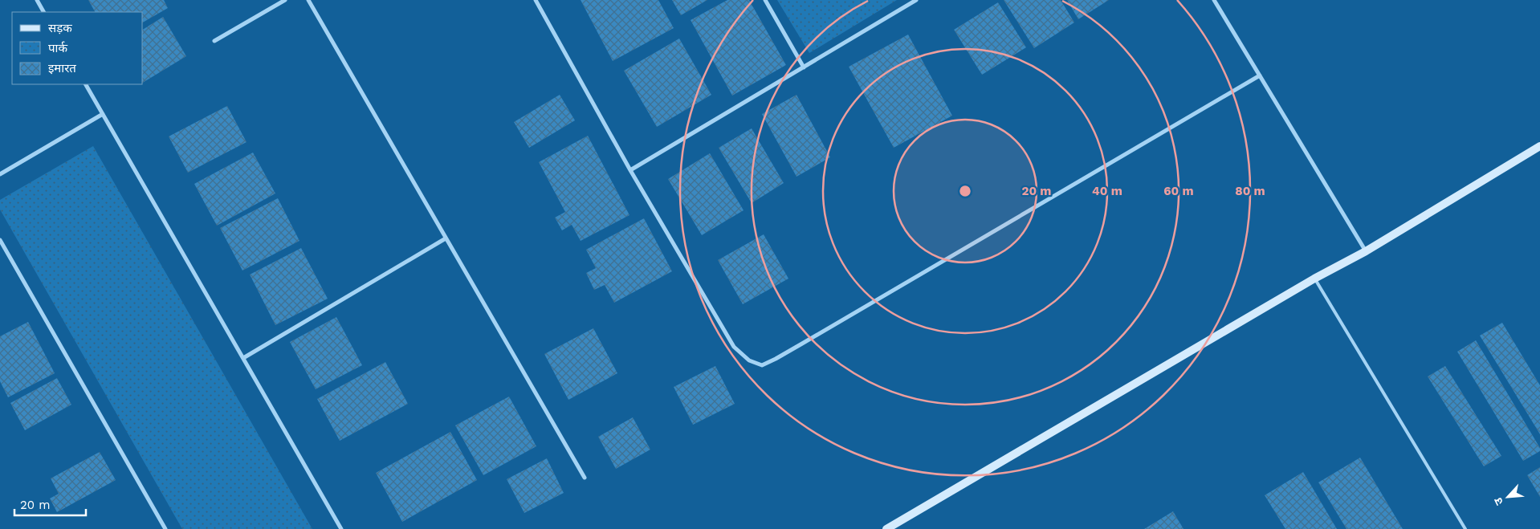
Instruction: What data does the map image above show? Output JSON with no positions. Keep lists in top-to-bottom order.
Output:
{
  "legend": ["सड़क", "पार्क", "इमारत"],
  "scale_bar": "20 m",
  "north": "bottom left",
  "rings": [
    "20 m",
    "40 m",
    "60 m",
    "80 m"
  ]
}
